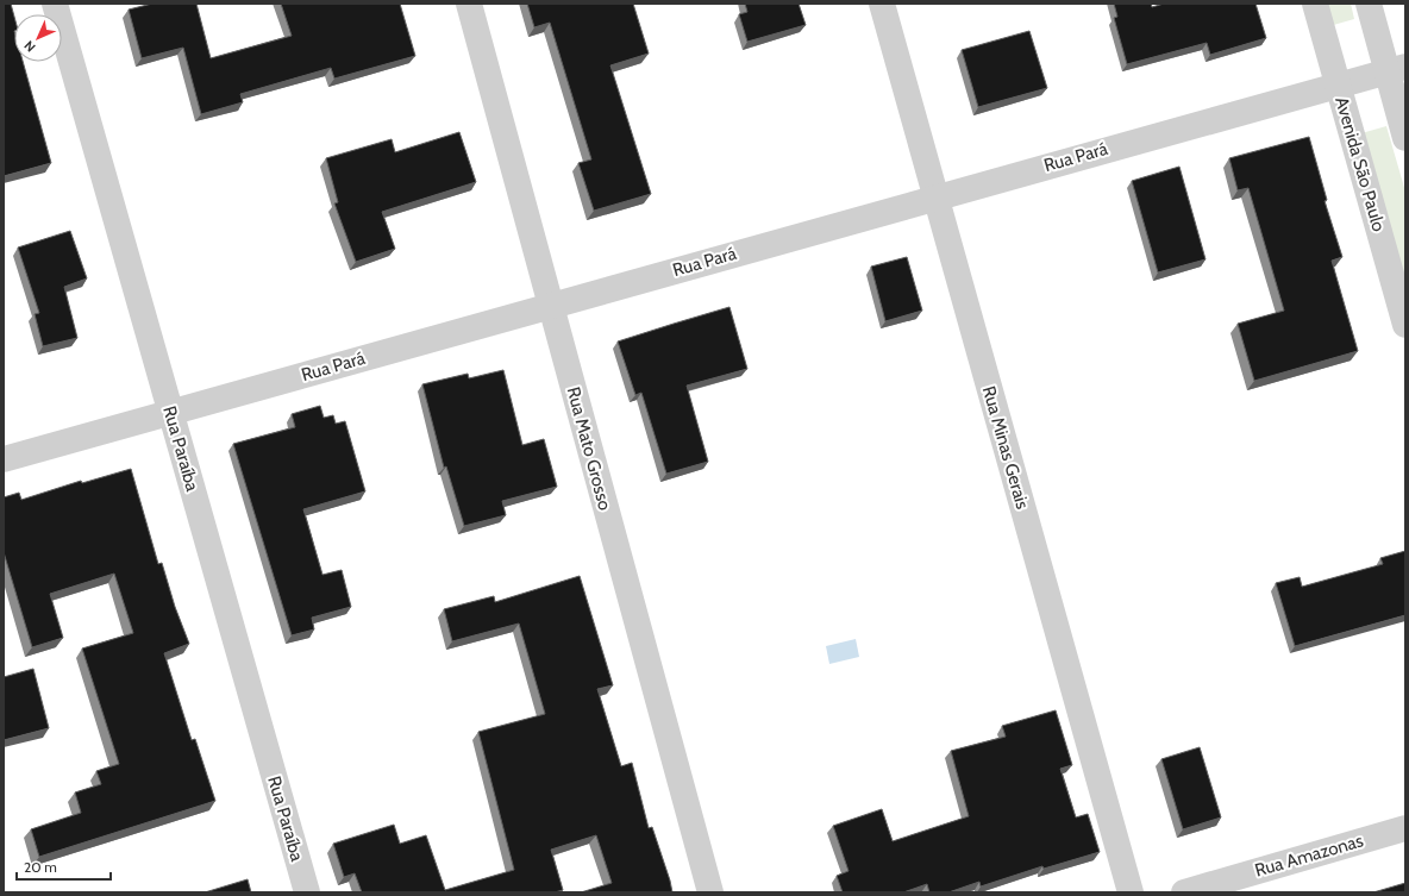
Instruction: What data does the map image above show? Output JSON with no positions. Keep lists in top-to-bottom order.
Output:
{
  "streets": {
    "street": [
      "Rua Pará",
      "Avenida São Paulo",
      "Rua Minas Gerais",
      "Rua Paraíba",
      "Rua Mato Grosso",
      "Rua Amazonas"
    ]
  },
  "crossings": [
    ["Rua Pará", "Avenida São Paulo"],
    ["Rua Pará", "Rua Minas Gerais"],
    ["Rua Pará", "Rua Paraíba"],
    ["Rua Pará", "Rua Mato Grosso"]
  ],
  "scale_bar": "20 m",
  "north": "bottom left"
}
